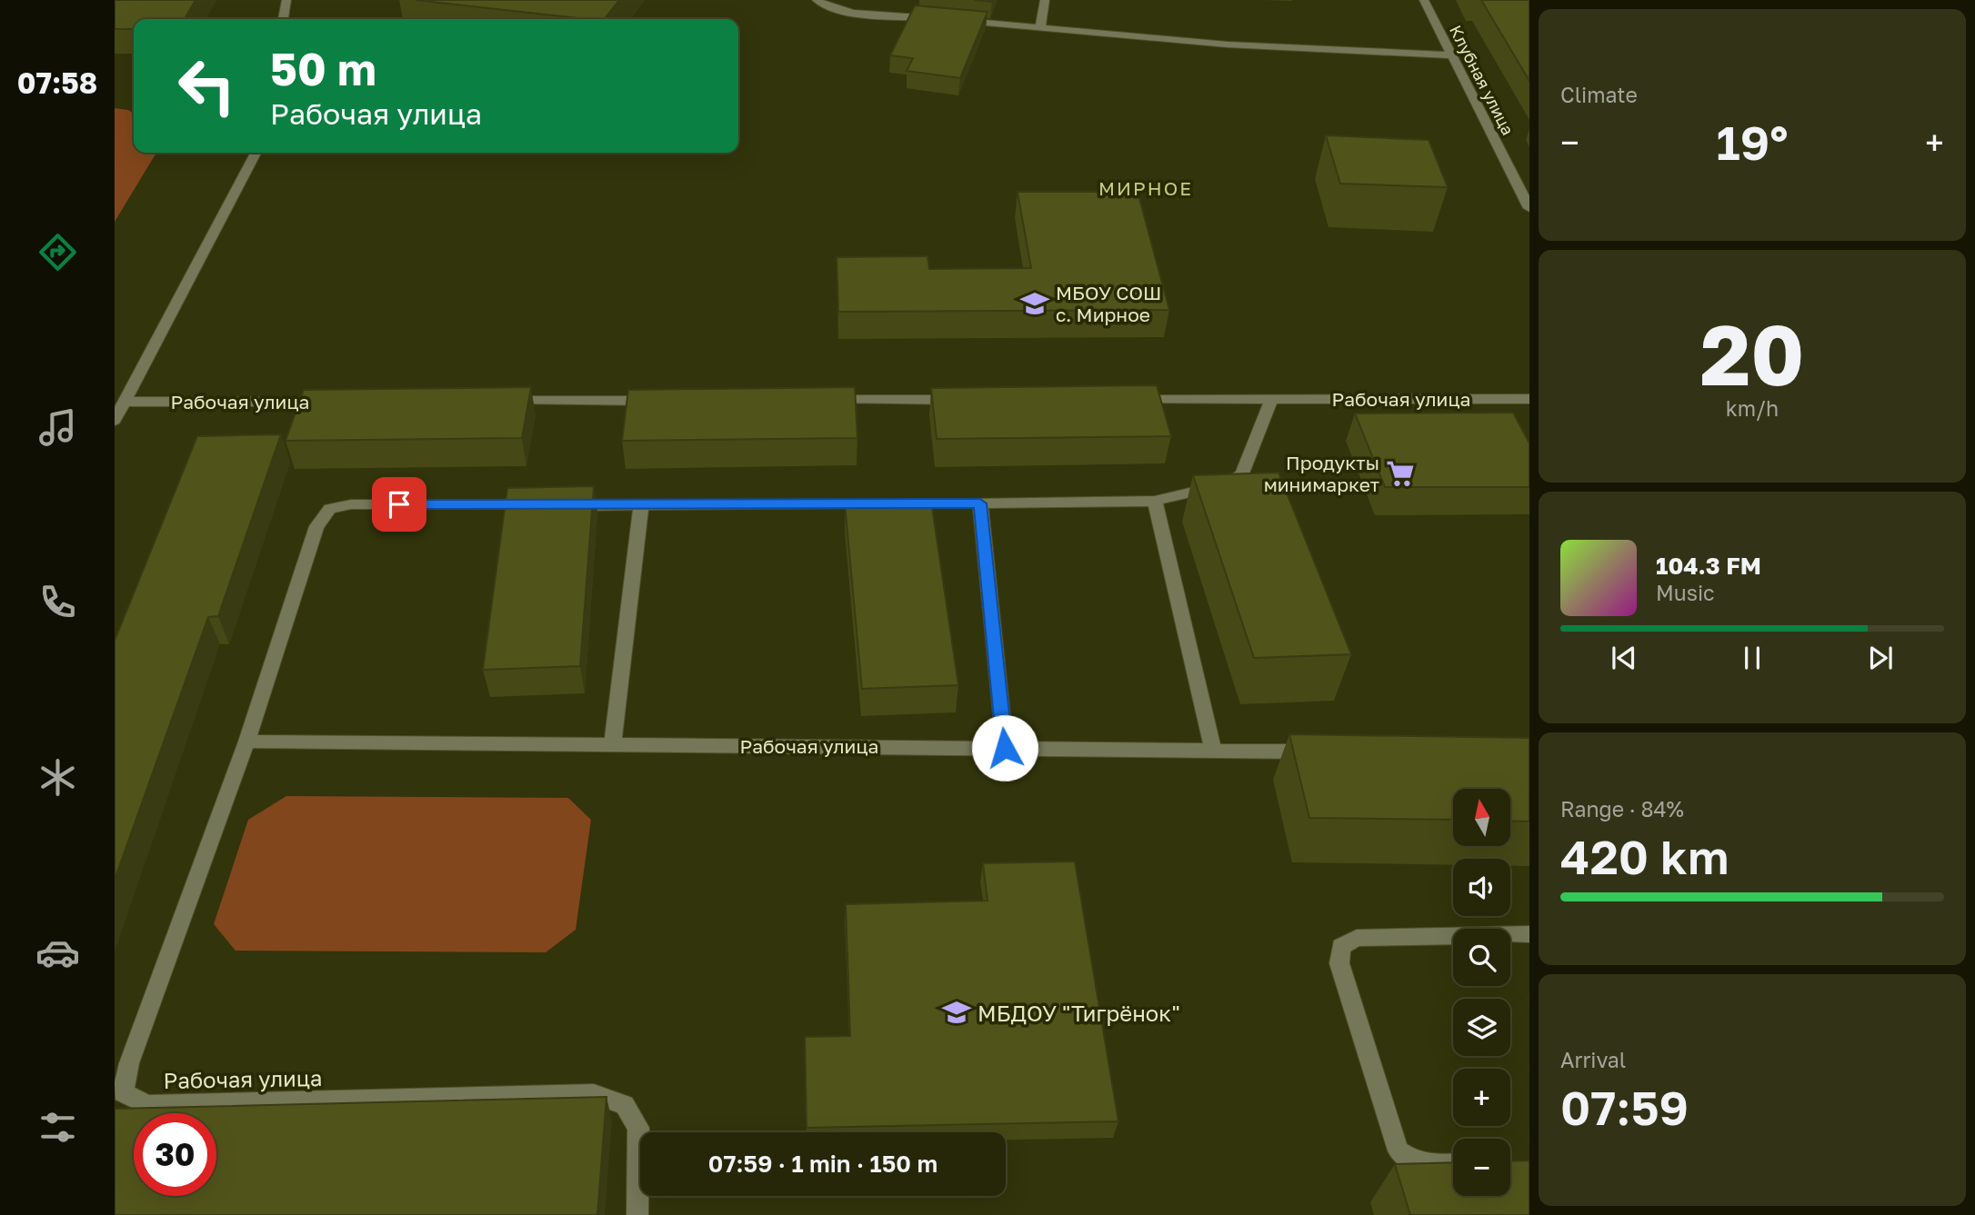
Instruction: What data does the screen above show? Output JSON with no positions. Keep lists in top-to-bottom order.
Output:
{
  "streets": {
    "street": ["Клубная улица", "Рабочая улица"]
  },
  "districts": ["МИРНОЕ"],
  "places": {
    "school or university": ["МБОУ СОШ с. Мирное", "МБДОУ \"Тигрёнок\""],
    "supermarket": ["Продукты минимаркет"]
  },
  "north": "top",
  "page": {
    "tabs": "07:58",
    "tile": [
      "Climate",
      ["20", "km/h"],
      ["Range · 84%", "420 km"],
      ["Arrival", "07:59"]
    ],
    "turn": ["50 m", "Рабочая улица"],
    "heat": ["−", "19°", "+"],
    "song": ["104.3 FM", "Music"],
    "map_buttons": ["+", "−"],
    "limit": "30",
    "trip": "07:59 · 1 min · 150 m"
  }
}
